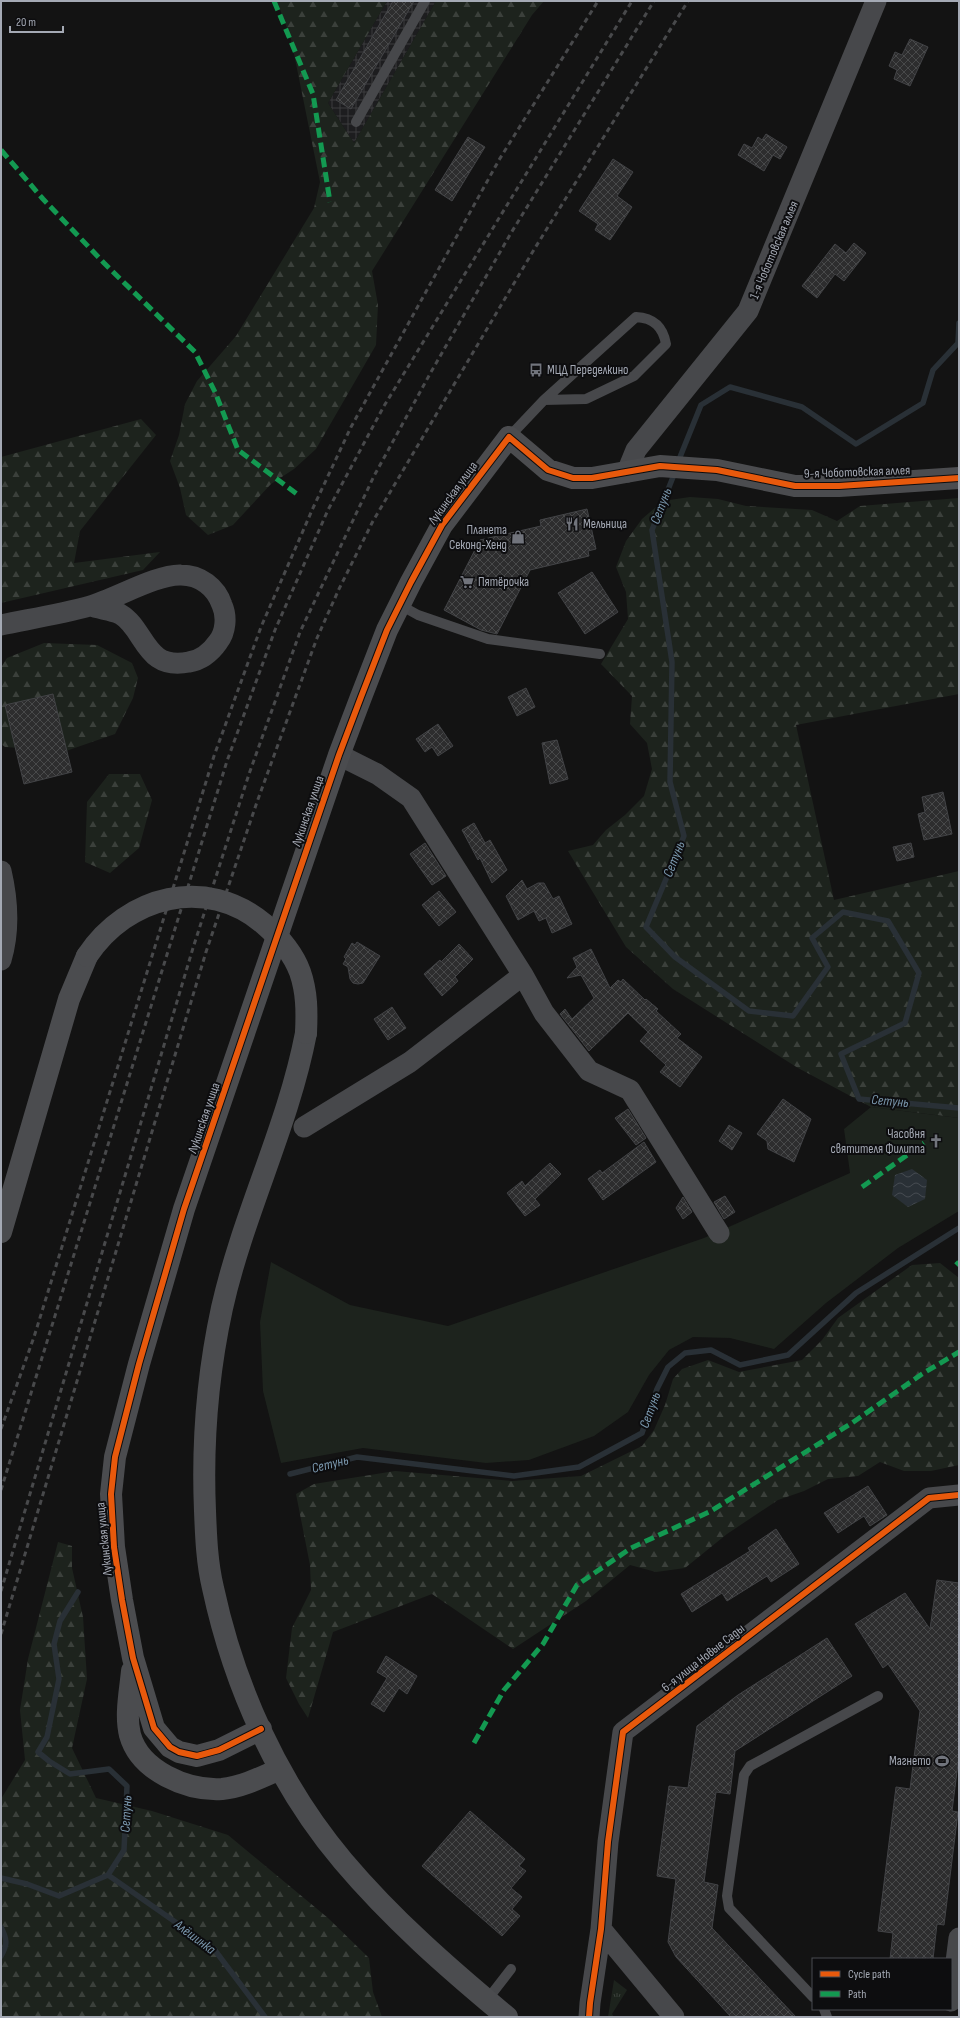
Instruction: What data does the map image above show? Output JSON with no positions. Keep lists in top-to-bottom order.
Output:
{
  "streets": {
    "street": [
      "1-я Чоботовская аллея",
      "9-я Чоботовская аллея",
      "Лукинская улица",
      "6-я улица Новые Сады"
    ]
  },
  "crossings": [
    ["1-я Чоботовская аллея", "9-я Чоботовская аллея"],
    ["9-я Чоботовская аллея", "Лукинская улица"]
  ],
  "water": ["Сетунь", "Алёшинка"],
  "places": {
    "bus stop": ["МЦД Переделкино"],
    "restaurant": ["Мельница"],
    "shop": ["Планета Секонд-Хенд"],
    "supermarket": ["Пятёрочка"],
    "church": ["Часовня святителя Филиппа"],
    "sports": ["Магнето"]
  },
  "legend": ["Cycle path", "Path"],
  "scale_bar": "20 m"
}
